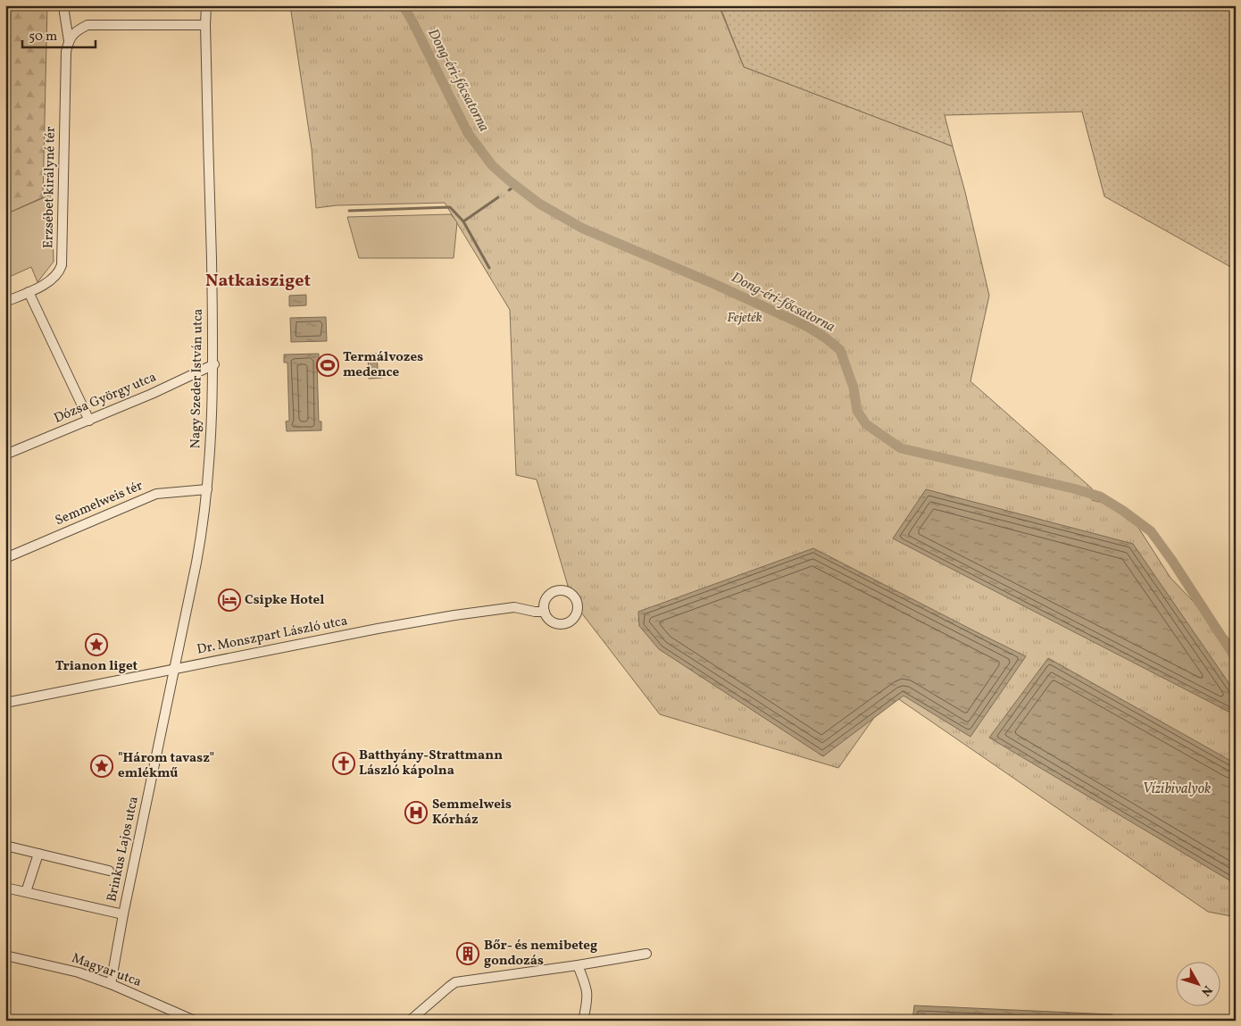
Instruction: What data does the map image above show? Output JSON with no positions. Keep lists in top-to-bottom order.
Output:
{
  "streets": {
    "street": [
      "Erzsébet királyné tér",
      "Nagy Szeder István utca",
      "Dózsa György utca",
      "Semmelweis tér",
      "Dr. Monszpart László utca",
      "Brinkus Lajos utca",
      "Magyar utca"
    ]
  },
  "crossings": [
    ["Nagy Szeder István utca", "Dózsa György utca"],
    ["Nagy Szeder István utca", "Semmelweis tér"],
    ["Nagy Szeder István utca", "Dr. Monszpart László utca"],
    ["Nagy Szeder István utca", "Brinkus Lajos utca"],
    ["Dr. Monszpart László utca", "Brinkus Lajos utca"],
    ["Brinkus Lajos utca", "Magyar utca"]
  ],
  "districts": ["Natkaisziget"],
  "water": ["Dong-éri-főcsatorna", "Vízibivalyok"],
  "parks": ["Fejeték"],
  "places": {
    "sports": ["Termálvozes medence"],
    "hotel": ["Csipke Hotel"],
    "place": ["Trianon liget", "\"Három tavasz\" emlékmű"],
    "church": ["Batthyány-Strattmann László kápolna"],
    "hospital": ["Semmelweis Kórház"],
    "building": ["Bőr- és nemibeteg gondozás"]
  },
  "scale_bar": "50 m",
  "north": "bottom right"
}
